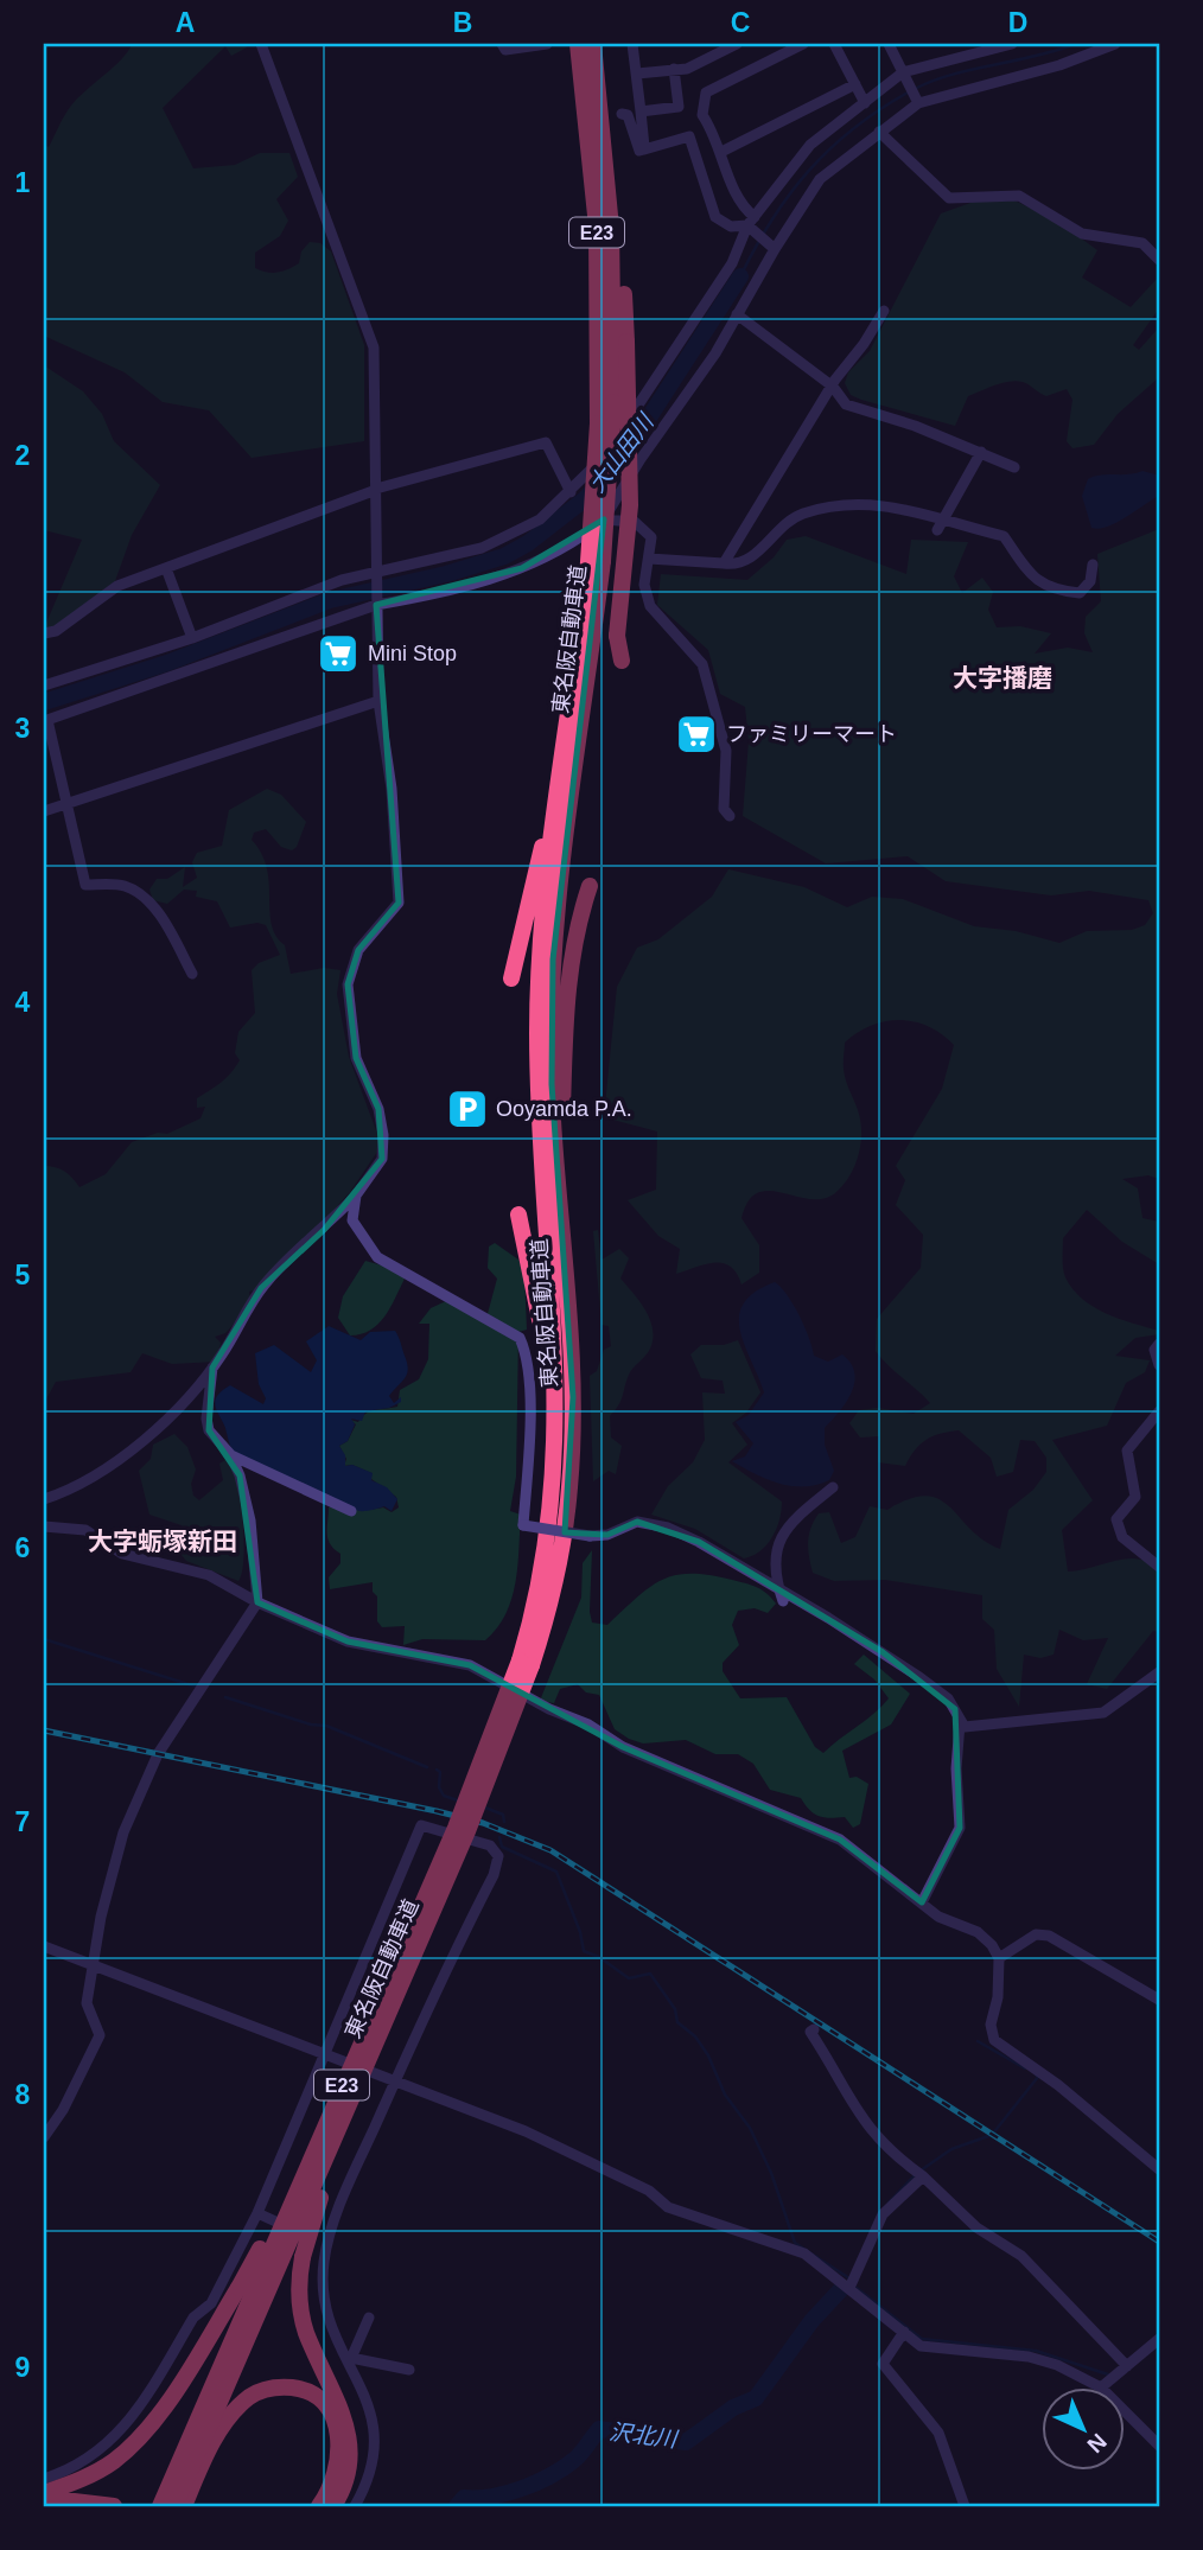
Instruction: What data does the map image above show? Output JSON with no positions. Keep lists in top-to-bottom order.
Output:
{
  "streets": {
    "highway": ["E23", "東名阪自動車道"]
  },
  "districts": ["大字播磨", "大字蛎塚新田"],
  "water": ["大山田川", "沢北川"],
  "places": {
    "supermarket": ["Mini Stop", "ファミリーマート"],
    "parking": ["Ooyamda P.A."]
  },
  "north": "bottom right",
  "grid": {
    "columns": [
      "A",
      "B",
      "C",
      "D"
    ],
    "rows": [
      "1",
      "2",
      "3",
      "4",
      "5",
      "6",
      "7",
      "8",
      "9"
    ]
  }
}
